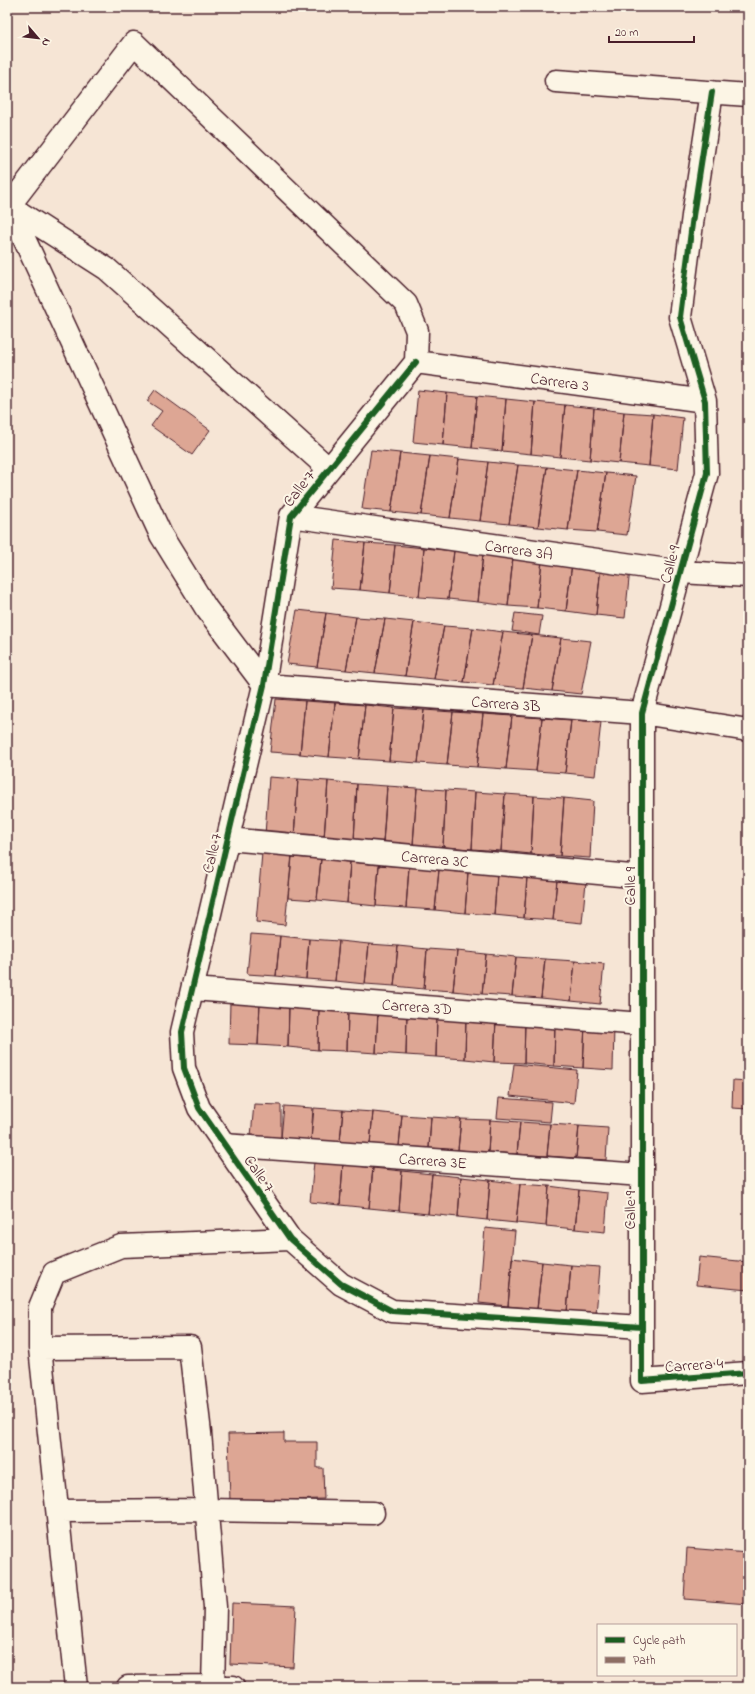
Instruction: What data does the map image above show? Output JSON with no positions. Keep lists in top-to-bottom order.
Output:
{
  "streets": {
    "street": [
      "Carrera 3",
      "Calle 7",
      "Carrera 3A",
      "Calle 9",
      "Carrera 3B",
      "Carrera 3C",
      "Carrera 3D",
      "Carrera 3E",
      "Carrera 4"
    ]
  },
  "crossings": [
    ["Carrera 3", "Calle 7"],
    ["Carrera 3", "Calle 9"],
    ["Calle 7", "Carrera 3A"],
    ["Calle 7", "Calle 9"],
    ["Calle 7", "Carrera 3B"],
    ["Calle 7", "Carrera 3C"],
    ["Calle 7", "Carrera 3D"],
    ["Calle 7", "Carrera 3E"],
    ["Carrera 3A", "Calle 9"],
    ["Calle 9", "Carrera 3B"],
    ["Calle 9", "Carrera 3C"],
    ["Calle 9", "Carrera 3D"],
    ["Calle 9", "Carrera 3E"],
    ["Calle 9", "Carrera 4"]
  ],
  "legend": ["Cycle path", "Path"],
  "scale_bar": "20 m",
  "north": "bottom right"
}
